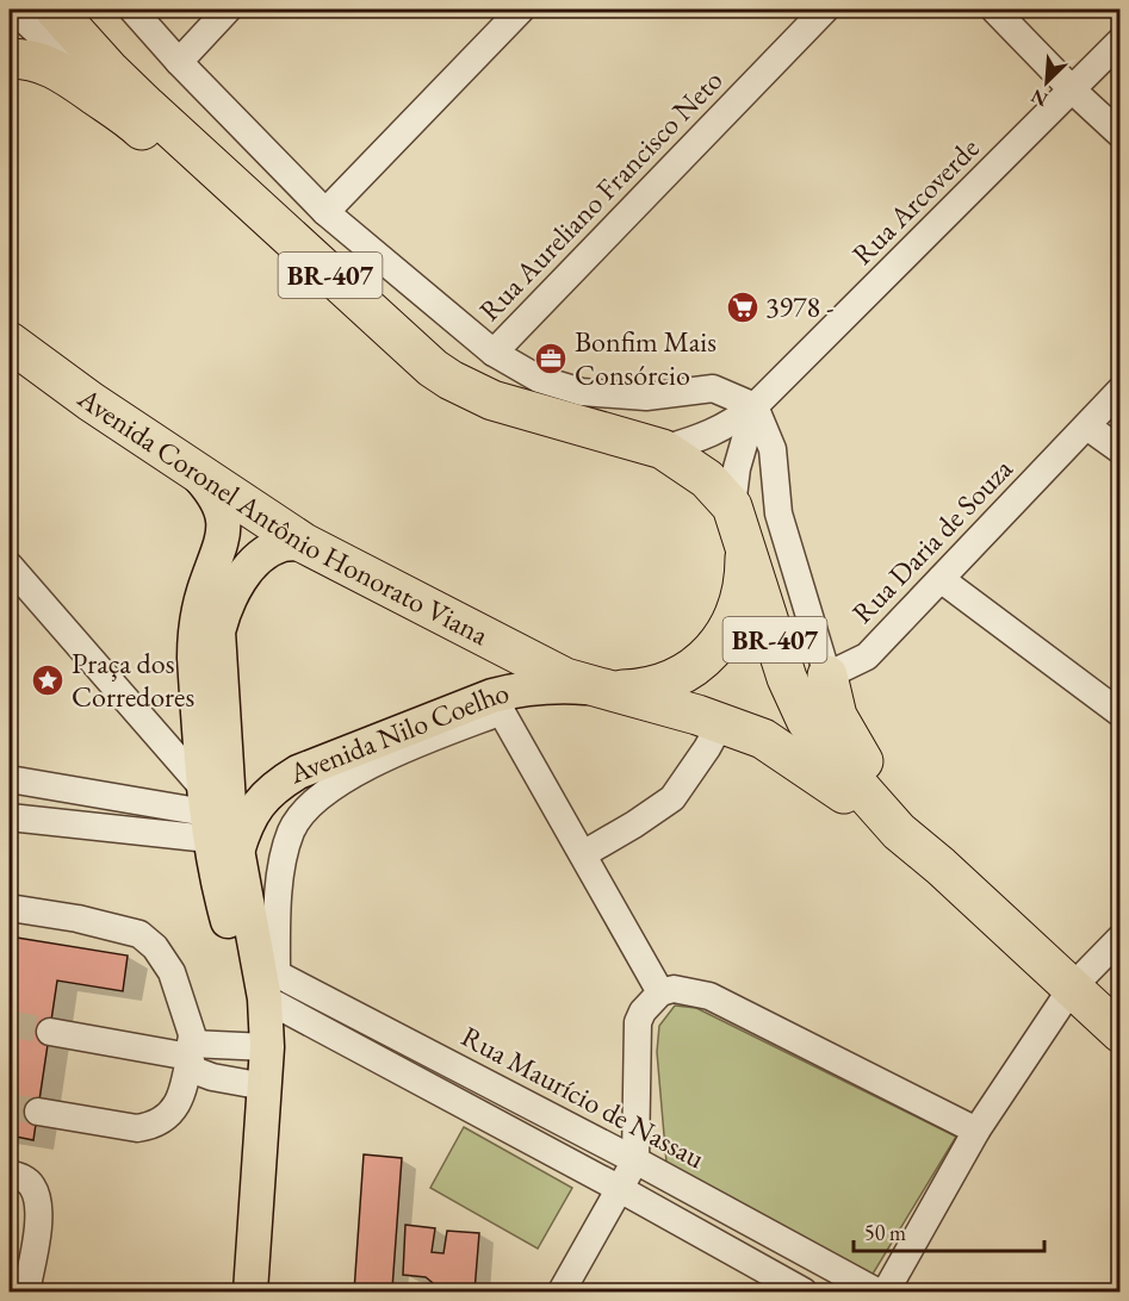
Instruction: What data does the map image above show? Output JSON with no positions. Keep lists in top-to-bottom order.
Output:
{
  "streets": {
    "highway": ["BR-407", "Avenida Coronel Antônio Honorato Viana"],
    "main road": ["Avenida Nilo Coelho"],
    "street": [
      "Rua Aureliano Francisco Neto",
      "Rua Arcoverde",
      "Rua Daria de Souza",
      "Rua Maurício de Nassau"
    ]
  },
  "crossings": [
    ["Rua Aureliano Francisco Neto", "Rua Arcoverde"],
    ["Rua Aureliano Francisco Neto", "Rua Daria de Souza"],
    ["Rua Arcoverde", "BR-407"],
    ["Rua Arcoverde", "Rua Daria de Souza"],
    ["BR-407", "Avenida Coronel Antônio Honorato Viana"],
    ["BR-407", "Avenida Nilo Coelho"],
    ["Avenida Coronel Antônio Honorato Viana", "Avenida Nilo Coelho"]
  ],
  "places": {
    "supermarket": ["3978 -"],
    "office": ["Bonfim Mais Consórcio"],
    "place": ["Praça dos Corredores"]
  },
  "scale_bar": "50 m",
  "north": "bottom left"
}
